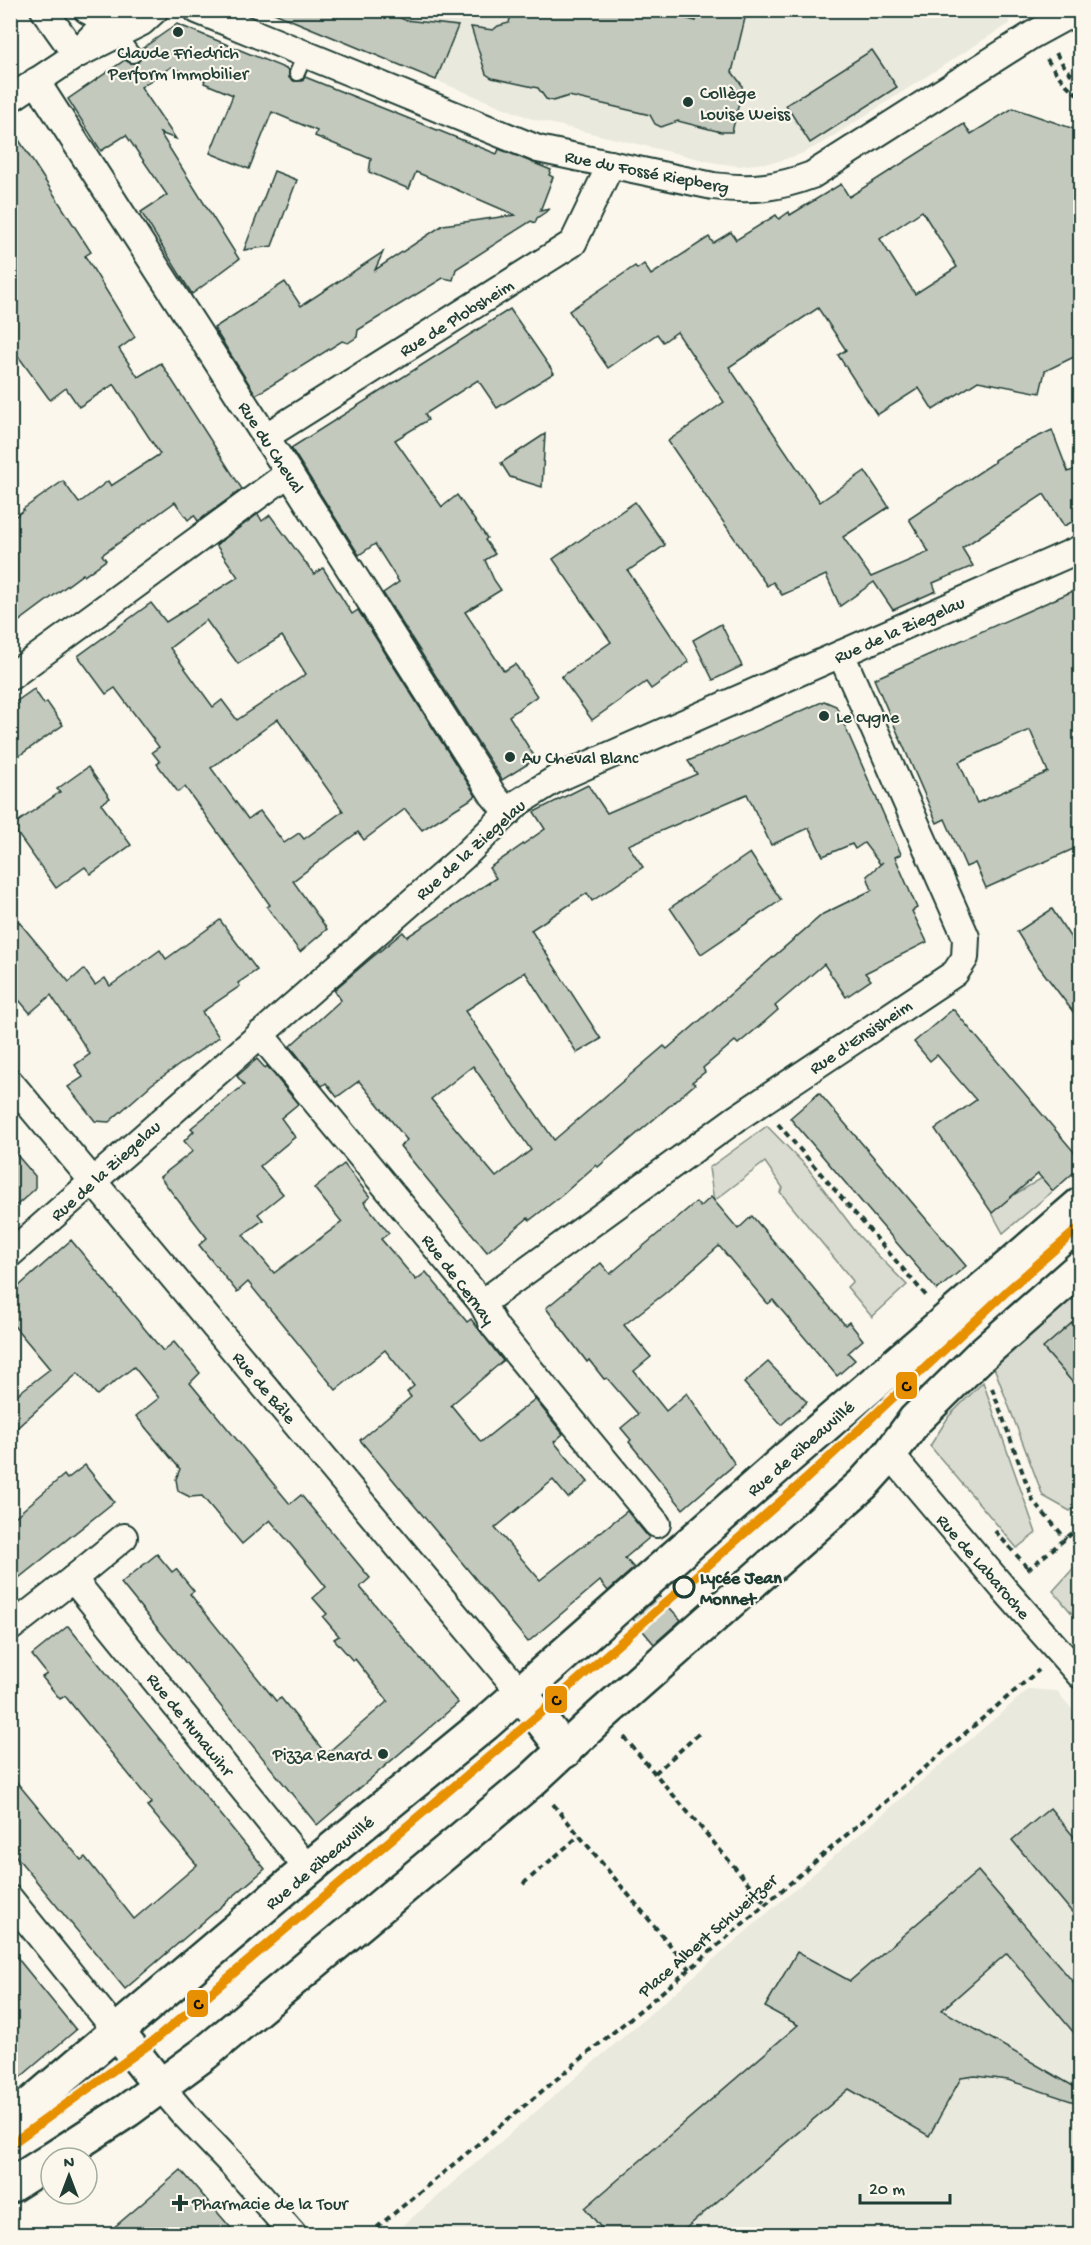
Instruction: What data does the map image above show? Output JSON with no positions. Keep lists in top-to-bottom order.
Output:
{
  "streets": {
    "street": [
      "Rue du Fossé Riepberg",
      "Rue de Plobsheim",
      "Rue du Cheval",
      "Rue de la Ziegelau",
      "Rue d'Ensisheim",
      "Rue de Cernay",
      "Rue de Bâle",
      "Rue de Ribeauvillé",
      "Rue de Labaroche",
      "Rue de Hunawihr"
    ],
    "path": ["Place Albert Schweitzer"]
  },
  "crossings": [
    ["Rue du Fossé Riepberg", "Rue de Plobsheim"],
    ["Rue de Plobsheim", "Rue du Cheval"],
    ["Rue du Cheval", "Rue de la Ziegelau"],
    ["Rue de la Ziegelau", "Rue d'Ensisheim"],
    ["Rue de la Ziegelau", "Rue de Cernay"],
    ["Rue de la Ziegelau", "Rue de Bâle"],
    ["Rue d'Ensisheim", "Rue de Cernay"],
    ["Rue de Bâle", "Rue de Ribeauvillé"],
    ["Rue de Ribeauvillé", "Rue de Hunawihr"],
    ["Rue de Labaroche", "Place Albert Schweitzer"]
  ],
  "places": {
    "other": [
      "Claude Friedrich Perform Immobilier",
      "Collège Louise Weiss",
      "Le cygne",
      "Au Cheval Blanc",
      "Lycée Jean Monnet",
      "Pizza Renard"
    ],
    "health": ["Pharmacie de la Tour"]
  },
  "lines": ["transit line C"],
  "scale_bar": "20 m",
  "north": "top"
}
